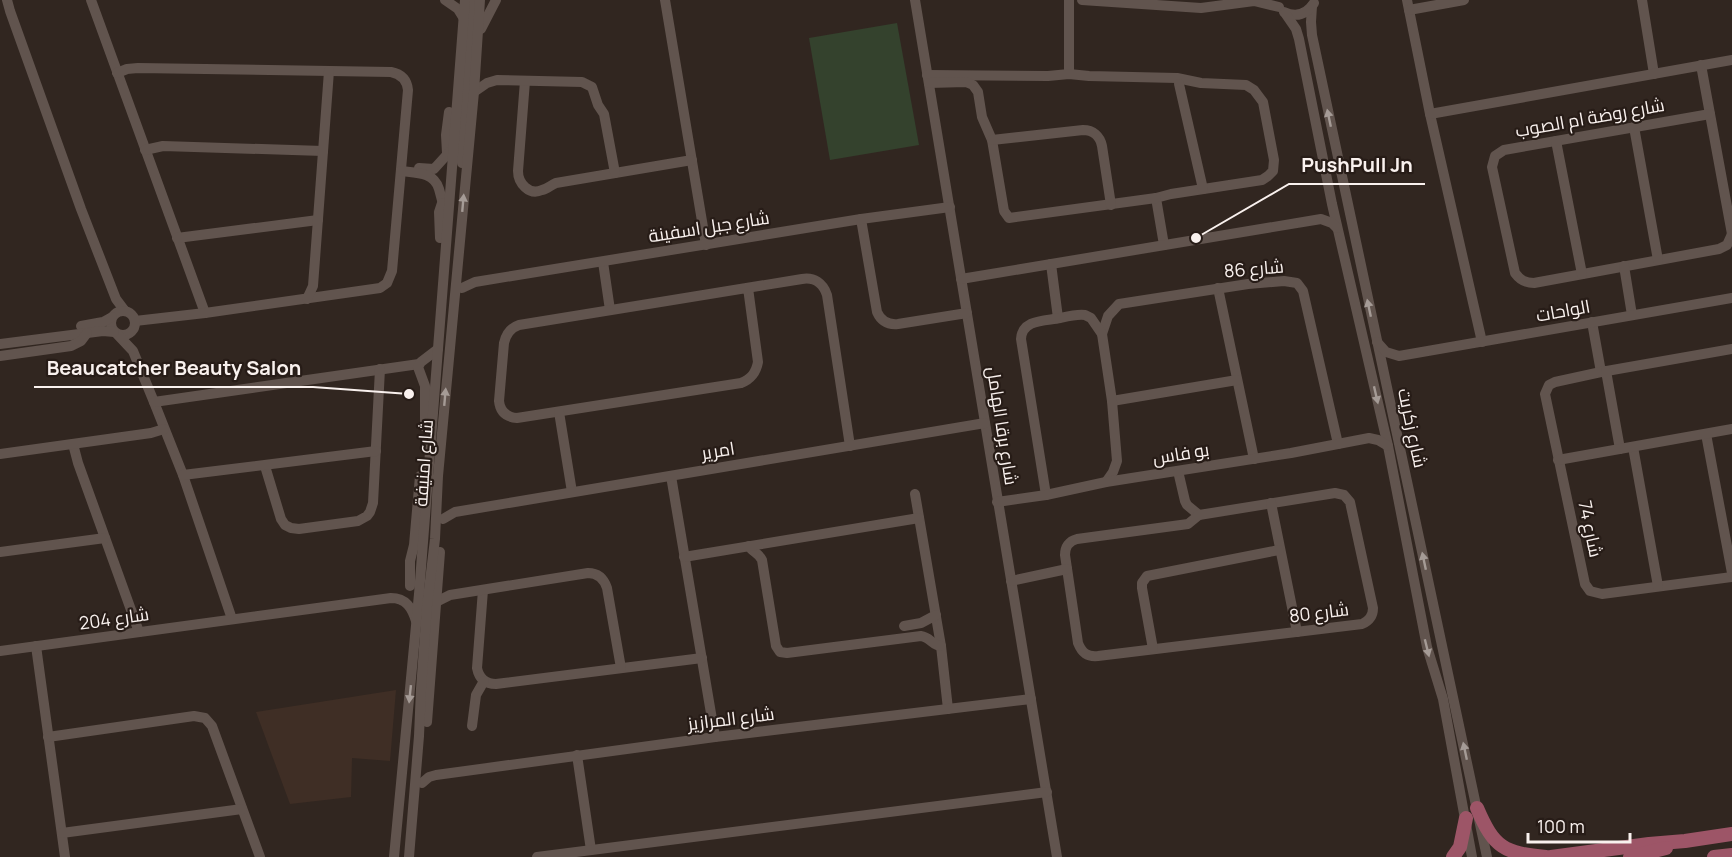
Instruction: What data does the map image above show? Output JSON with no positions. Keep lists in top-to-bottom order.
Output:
{
  "streets": {
    "street": [
      "شارع روضة ام الصوب",
      "شارع جبل اسفينة",
      "شارع 86",
      "الواحات",
      "شارع برقا الهامل",
      "شارع زكريت",
      "امرير",
      "بو فاس",
      "شارع امنيفة",
      "شارع 74",
      "شارع 80",
      "شارع 204",
      "شارع المرازيز"
    ]
  },
  "crossings": [
    ["شارع جبل اسفينة", "شارع برقا الهامل"],
    ["شارع 86", "بو فاس"],
    ["شارع برقا الهامل", "امرير"],
    ["شارع برقا الهامل", "بو فاس"],
    ["شارع برقا الهامل", "شارع المرازيز"]
  ],
  "places": ["PushPull Jn", "Beaucatcher Beauty Salon"],
  "scale_bar": "100 m"
}
